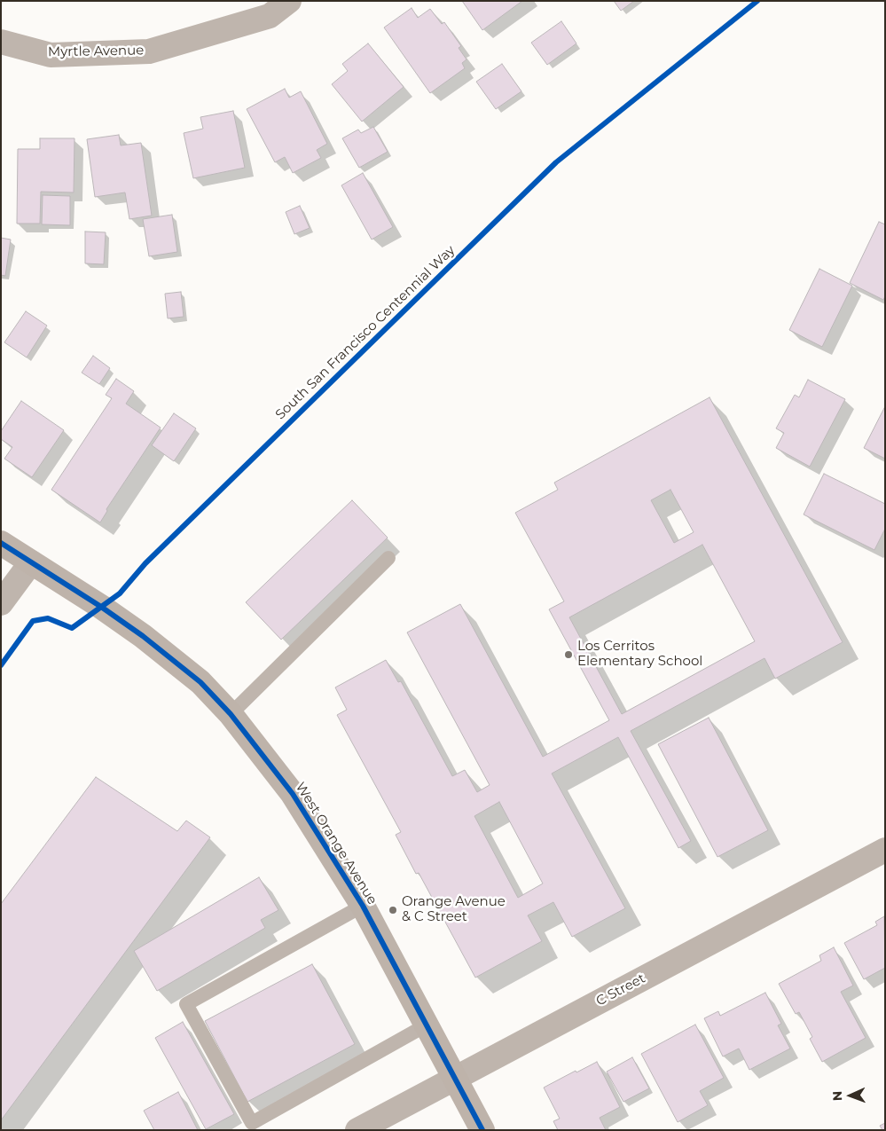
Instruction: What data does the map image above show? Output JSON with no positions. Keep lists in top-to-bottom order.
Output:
{
  "streets": {
    "street": ["Myrtle Avenue", "West Orange Avenue", "C Street"],
    "cycle path": ["South San Francisco Centennial Way"]
  },
  "crossings": [
    ["West Orange Avenue", "C Street"]
  ],
  "places": ["Los Cerritos Elementary School", "Orange Avenue & C Street"],
  "north": "left"
}
